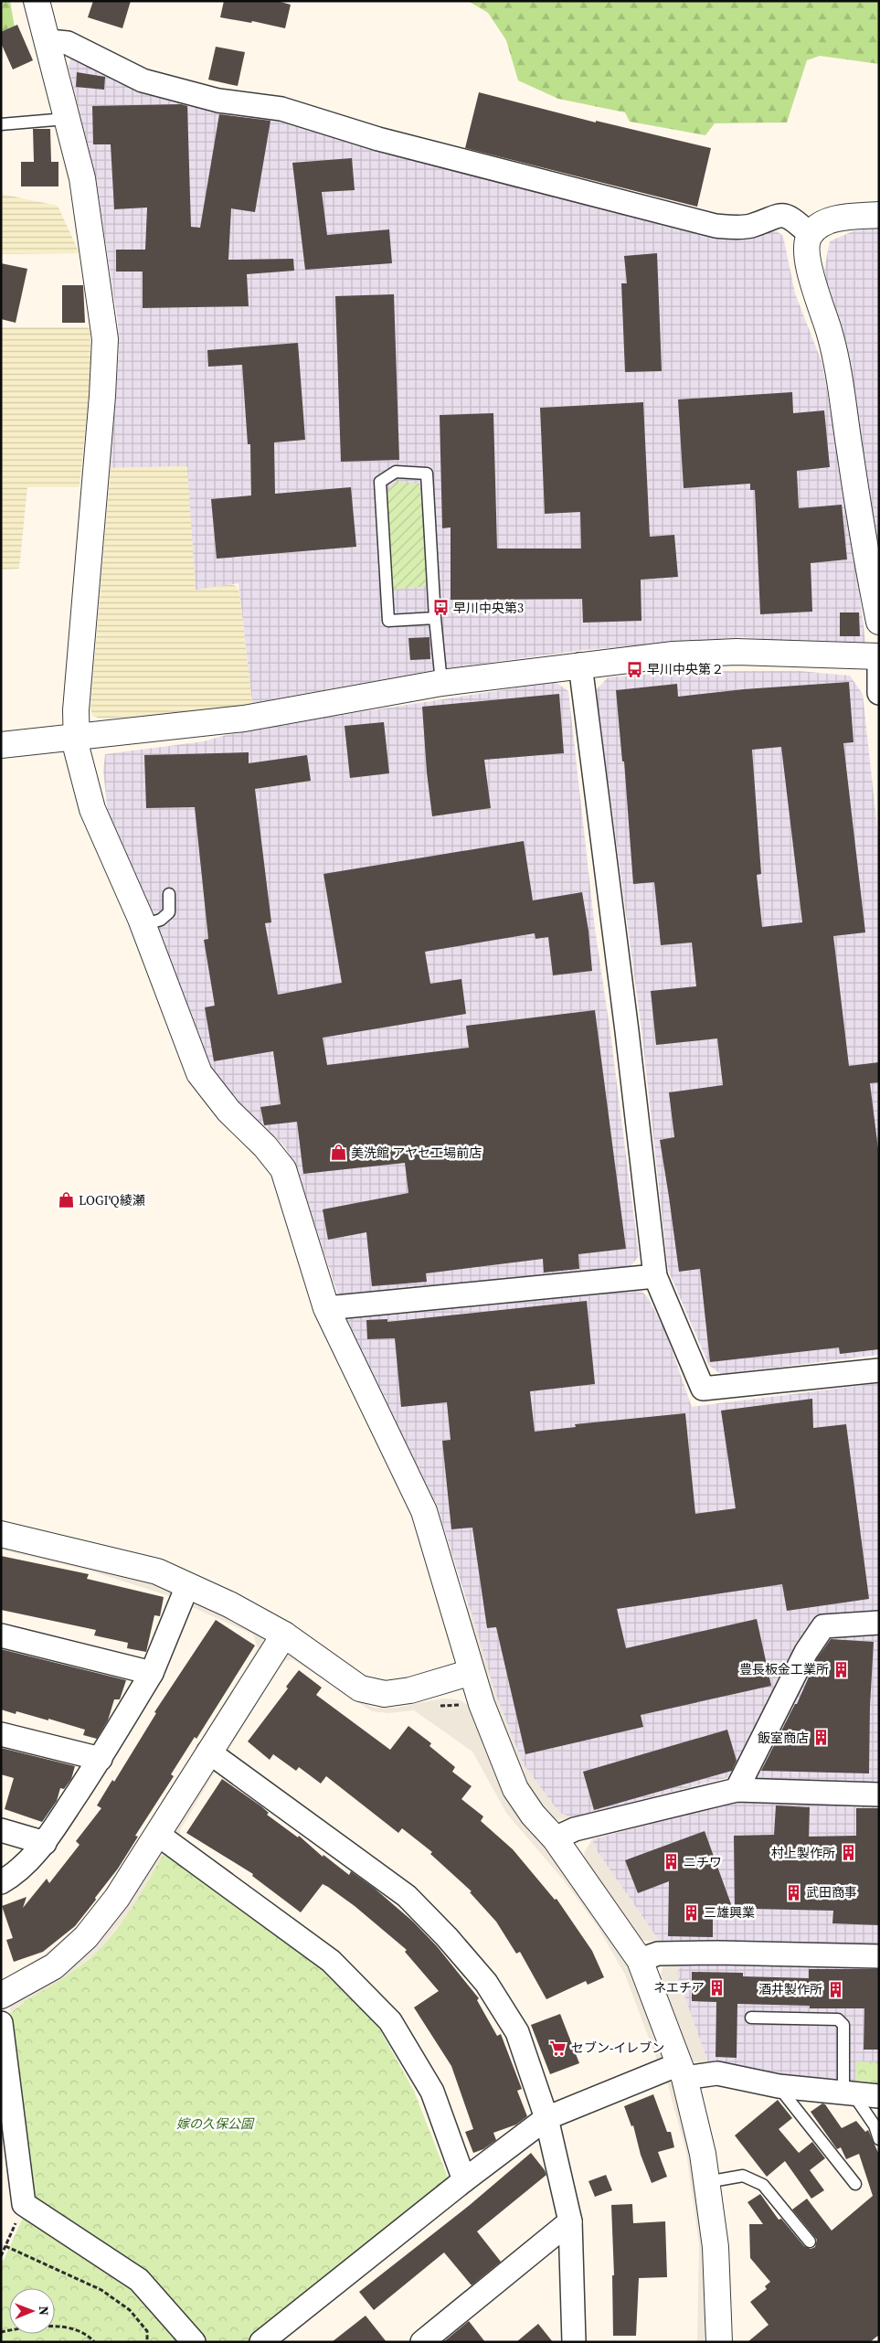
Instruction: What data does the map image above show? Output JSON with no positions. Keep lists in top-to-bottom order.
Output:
{
  "parks": ["嫁の久保公園"],
  "places": {
    "bus stop": ["早川中央第3", "早川中央第２"],
    "shop": ["美洗館 アヤセ工場前店", "LOGI'Q綾瀬"],
    "building": [
      "豊長板金工業所",
      "飯室商店",
      "村上製作所",
      "ニチワ",
      "武田商事",
      "三雄興業",
      "ネエチア",
      "酒井製作所"
    ],
    "supermarket": ["セブン-イレブン"]
  },
  "north": "right"
}
